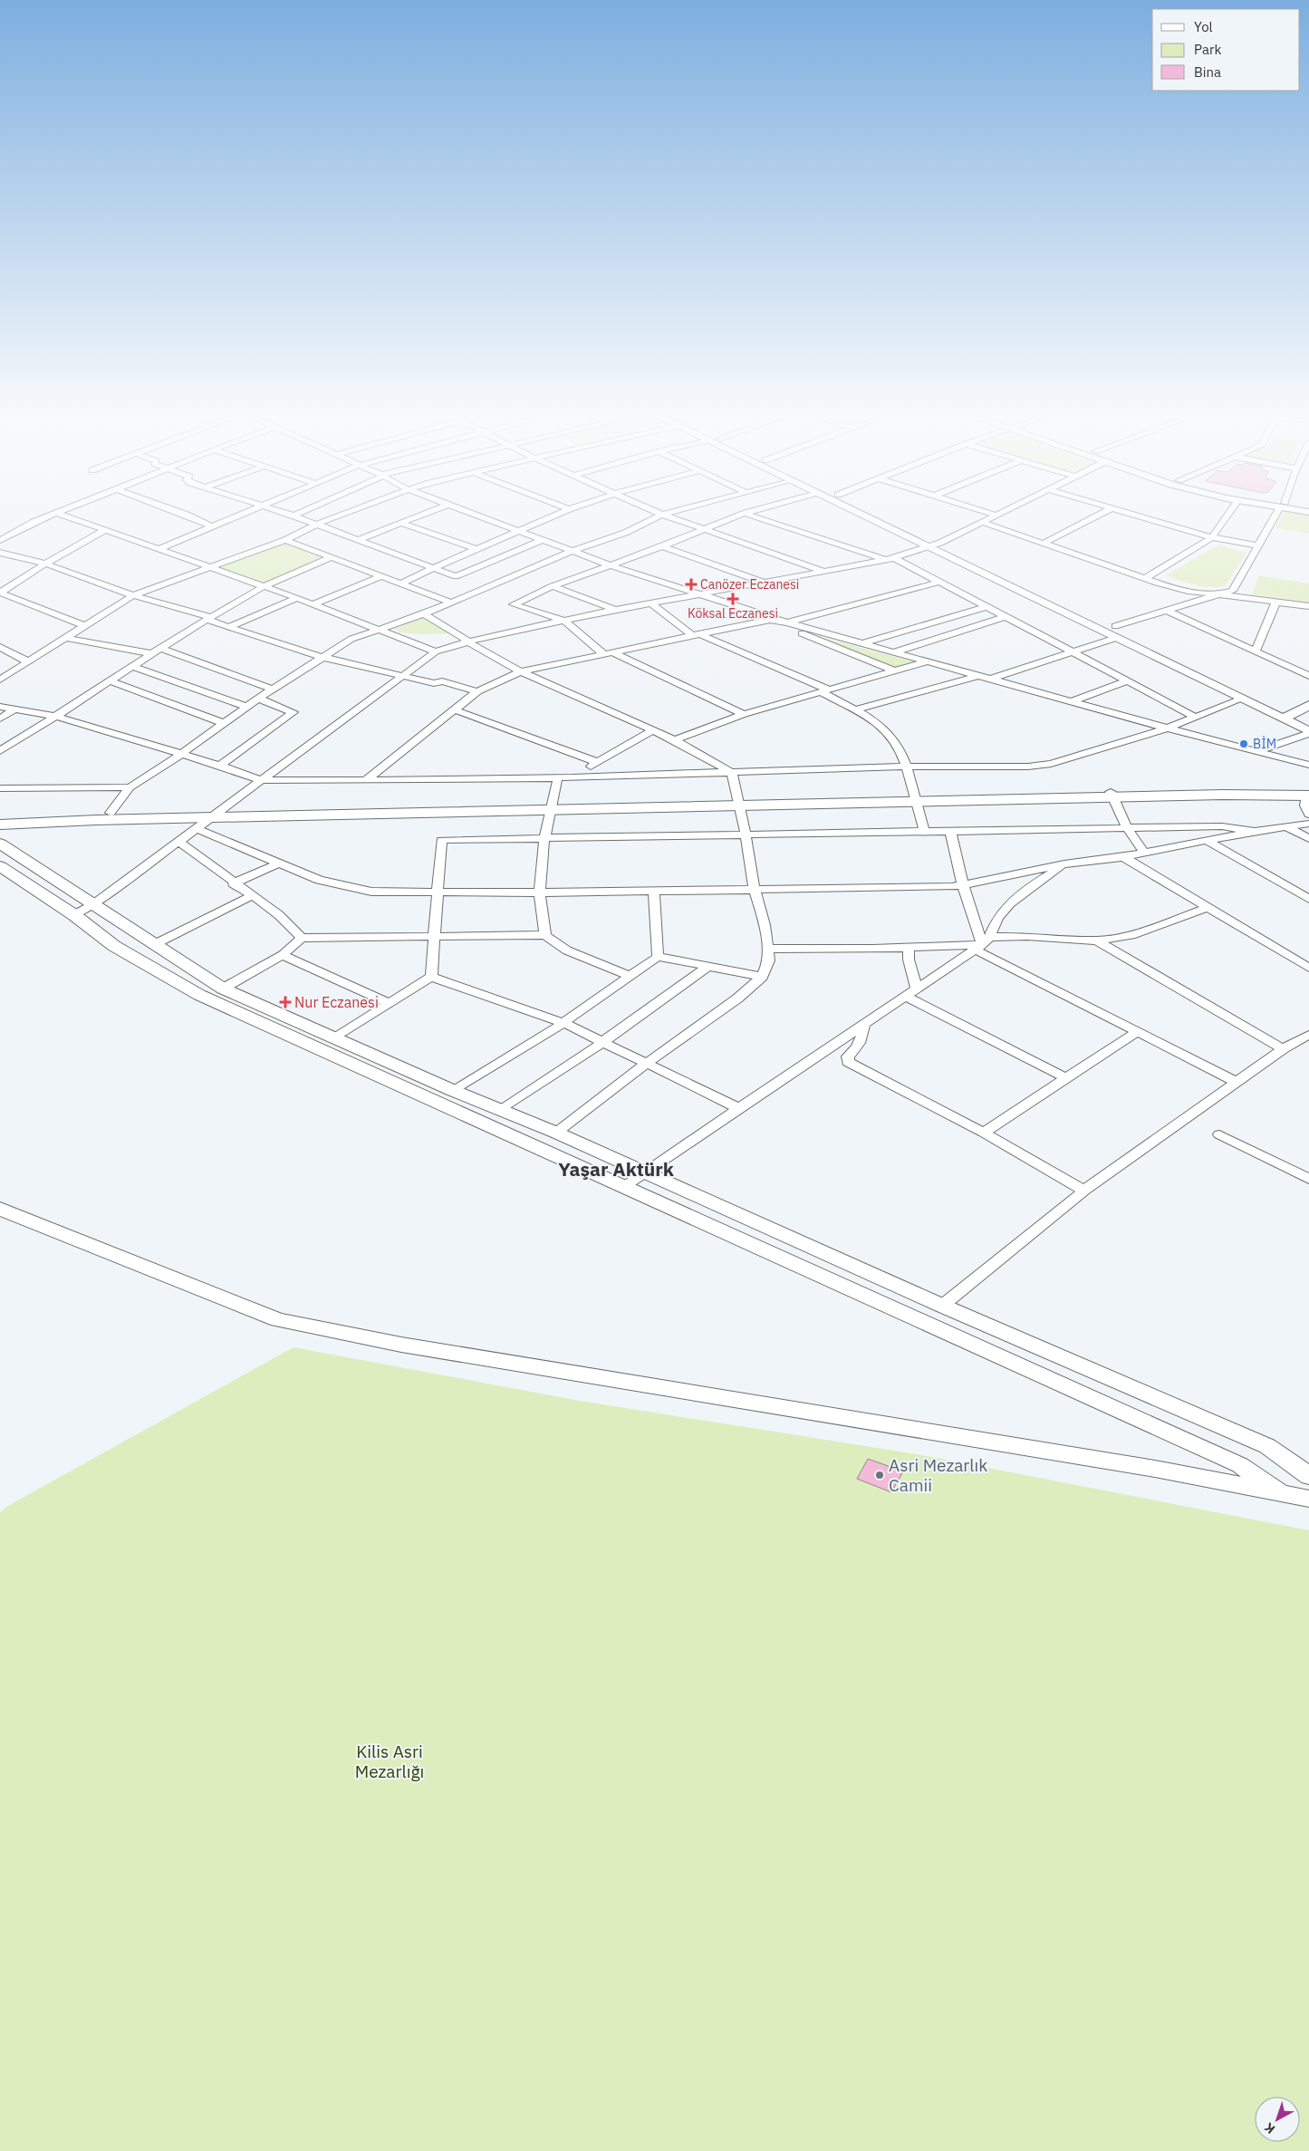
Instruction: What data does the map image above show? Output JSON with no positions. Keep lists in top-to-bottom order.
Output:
{
  "districts": ["Yaşar Aktürk"],
  "parks": ["Kilis Asri Mezarlığı"],
  "places": {
    "health": ["Canözer Eczanesi", "Köksal Eczanesi", "Nur Eczanesi"],
    "other": ["BİM", "Asri Mezarlık Camii"]
  },
  "legend": ["Yol", "Park", "Bina"],
  "north": "bottom left"
}
